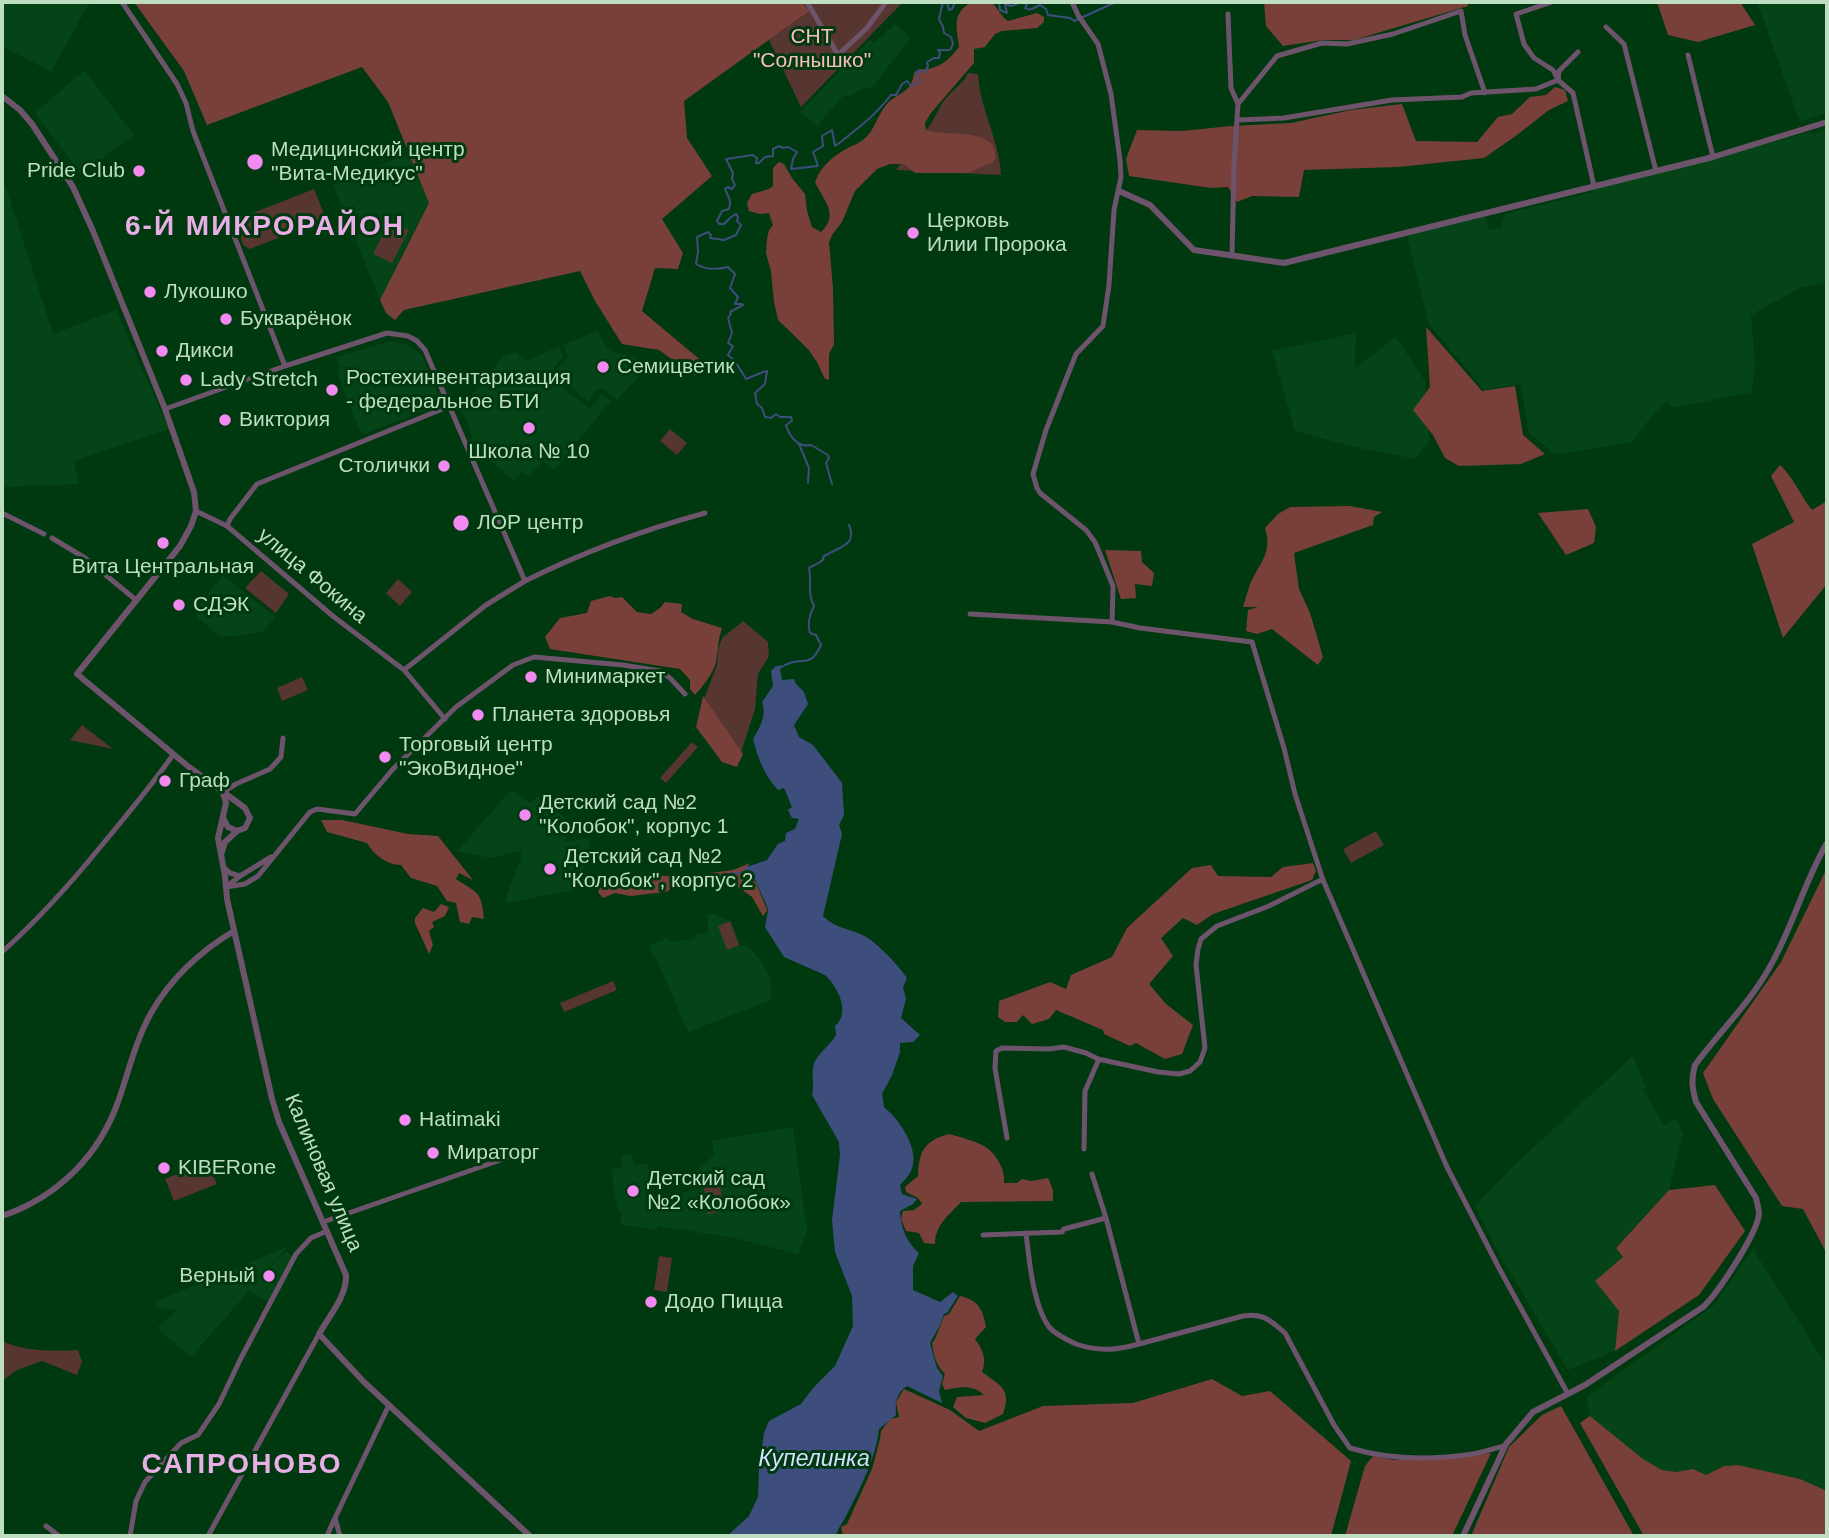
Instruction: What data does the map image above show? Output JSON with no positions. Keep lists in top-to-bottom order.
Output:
{
  "streets": {
    "street": ["улица Фокина", "Калиновая улица"]
  },
  "districts": ["6-Й МИКРОРАЙОН", "САПРОНОВО"],
  "water": ["Купелинка"],
  "parks": ["СНТ \"Солнышко\""],
  "places": [
    "Медицинский центр \"Вита-Медикус\"",
    "Pride Club",
    "Церковь Илии Пророка",
    "Лукошко",
    "Букварёнок",
    "Дикси",
    "Семицветик",
    "Lady Stretch",
    "Ростехинвентаризация - федеральное БТИ",
    "Виктория",
    "Школа № 10",
    "Столички",
    "ЛОР центр",
    "Вита Центральная",
    "СДЭК",
    "Минимаркет",
    "Планета здоровья",
    "Торговый центр \"ЭкоВидное\"",
    "Граф",
    "Детский сад №2 \"Колобок\", корпус 1",
    "Детский сад №2 \"Колобок\", корпус 2",
    "Hatimaki",
    "Мираторг",
    "KIBERone",
    "Детский сад №2 «Колобок»",
    "Верный",
    "Додо Пицца"
  ]
}
